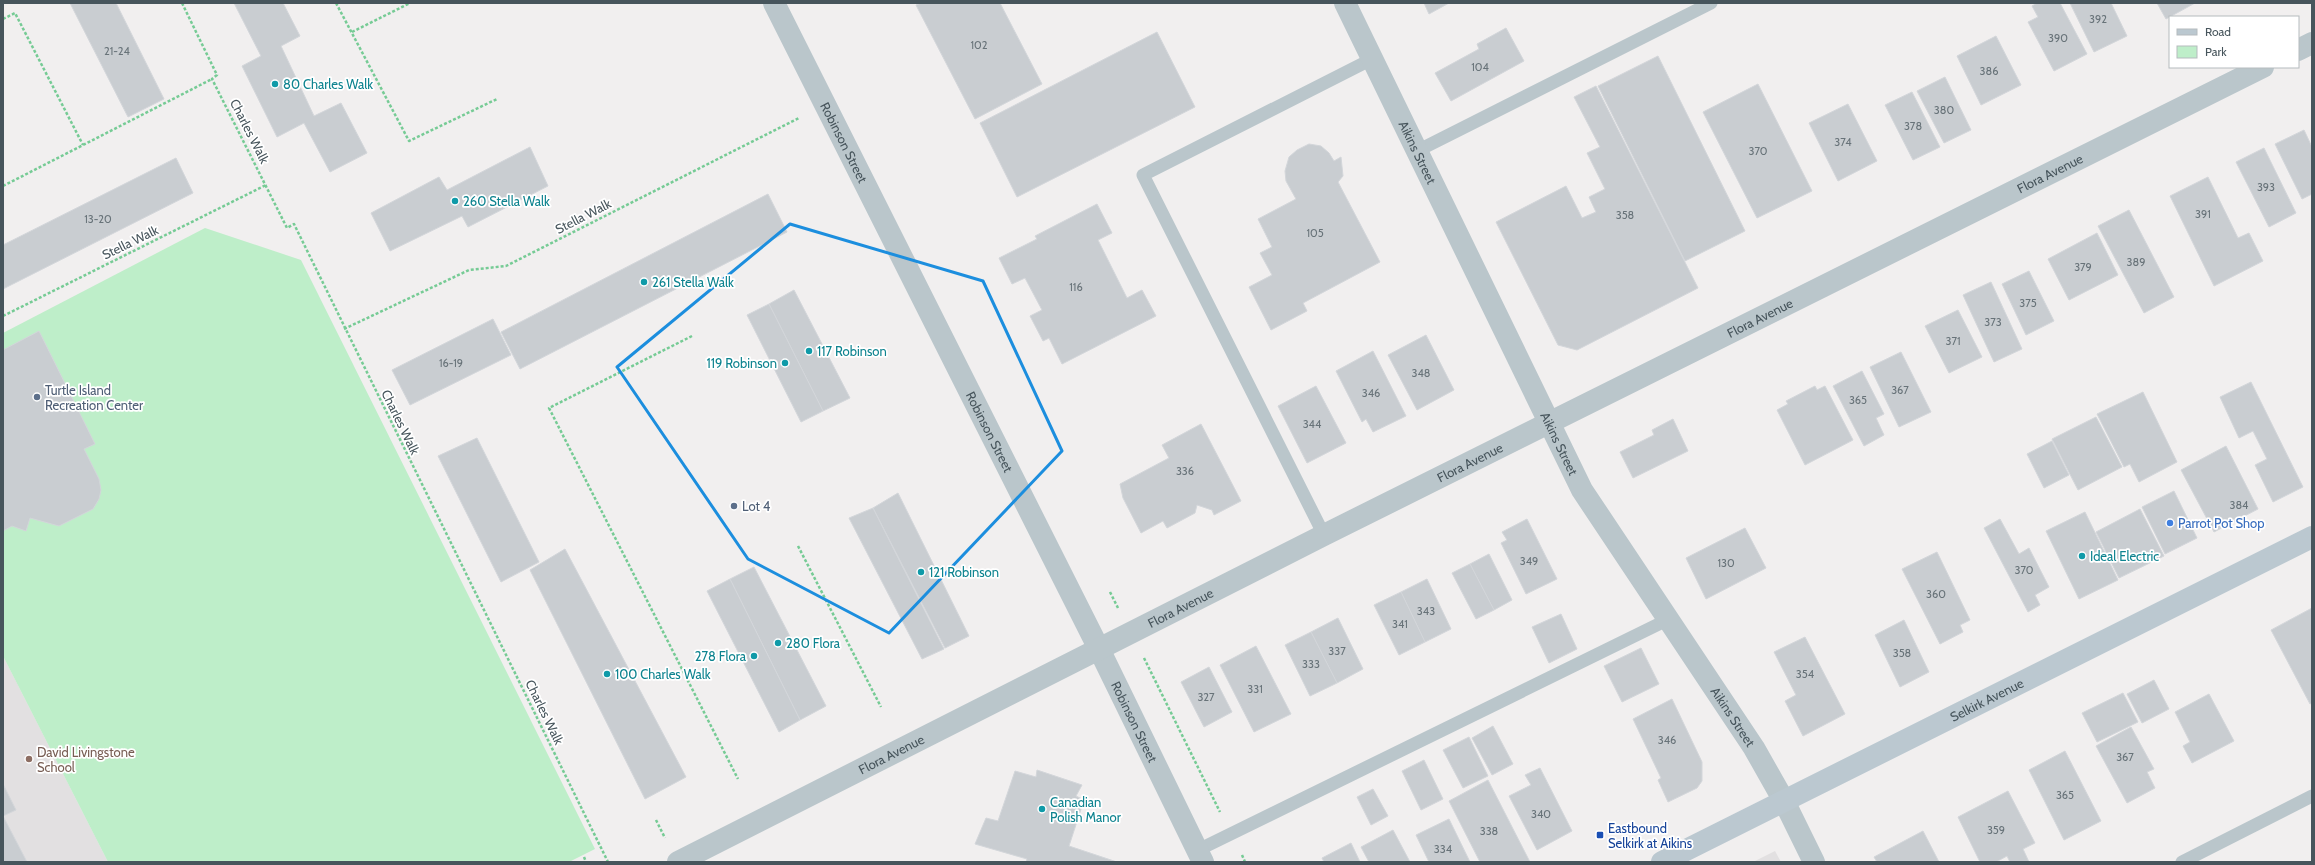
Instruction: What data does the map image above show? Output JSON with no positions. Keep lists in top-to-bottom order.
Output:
{
  "streets": {
    "main road": ["Selkirk Avenue"],
    "street": ["Robinson Street", "Aikins Street", "Flora Avenue"],
    "path": ["Charles Walk", "Stella Walk"]
  },
  "crossings": [
    ["Charles Walk", "Stella Walk"],
    ["Robinson Street", "Flora Avenue"],
    ["Robinson Street", "Stella Walk"],
    ["Aikins Street", "Flora Avenue"],
    ["Aikins Street", "Selkirk Avenue"]
  ],
  "places": {
    "other": [
      "80 Charles Walk",
      "260 Stella Walk",
      "261 Stella Walk",
      "117 Robinson",
      "119 Robinson",
      "Turtle Island Recreation Center",
      "Lot 4",
      "Parrot Pot Shop",
      "Ideal Electric",
      "121 Robinson",
      "280 Flora",
      "278 Flora",
      "100 Charles Walk",
      "David Livingstone School",
      "Canadian Polish Manor"
    ],
    "transit": ["Eastbound Selkirk at Aikins"]
  },
  "house_numbers": [
    "392",
    "390",
    "102",
    "21-24",
    "104",
    "386",
    "380",
    "378",
    "374",
    "370",
    "393",
    "391",
    "358",
    "13-20",
    "105",
    "389",
    "379",
    "116",
    "375",
    "373",
    "371",
    "16-19",
    "348",
    "367",
    "346",
    "365",
    "344",
    "336",
    "384",
    "349",
    "130",
    "370",
    "360",
    "343",
    "341",
    "337",
    "358",
    "333",
    "354",
    "331",
    "327",
    "346",
    "367",
    "365",
    "340",
    "359",
    "338",
    "334"
  ],
  "legend": ["Road", "Park"]
}
